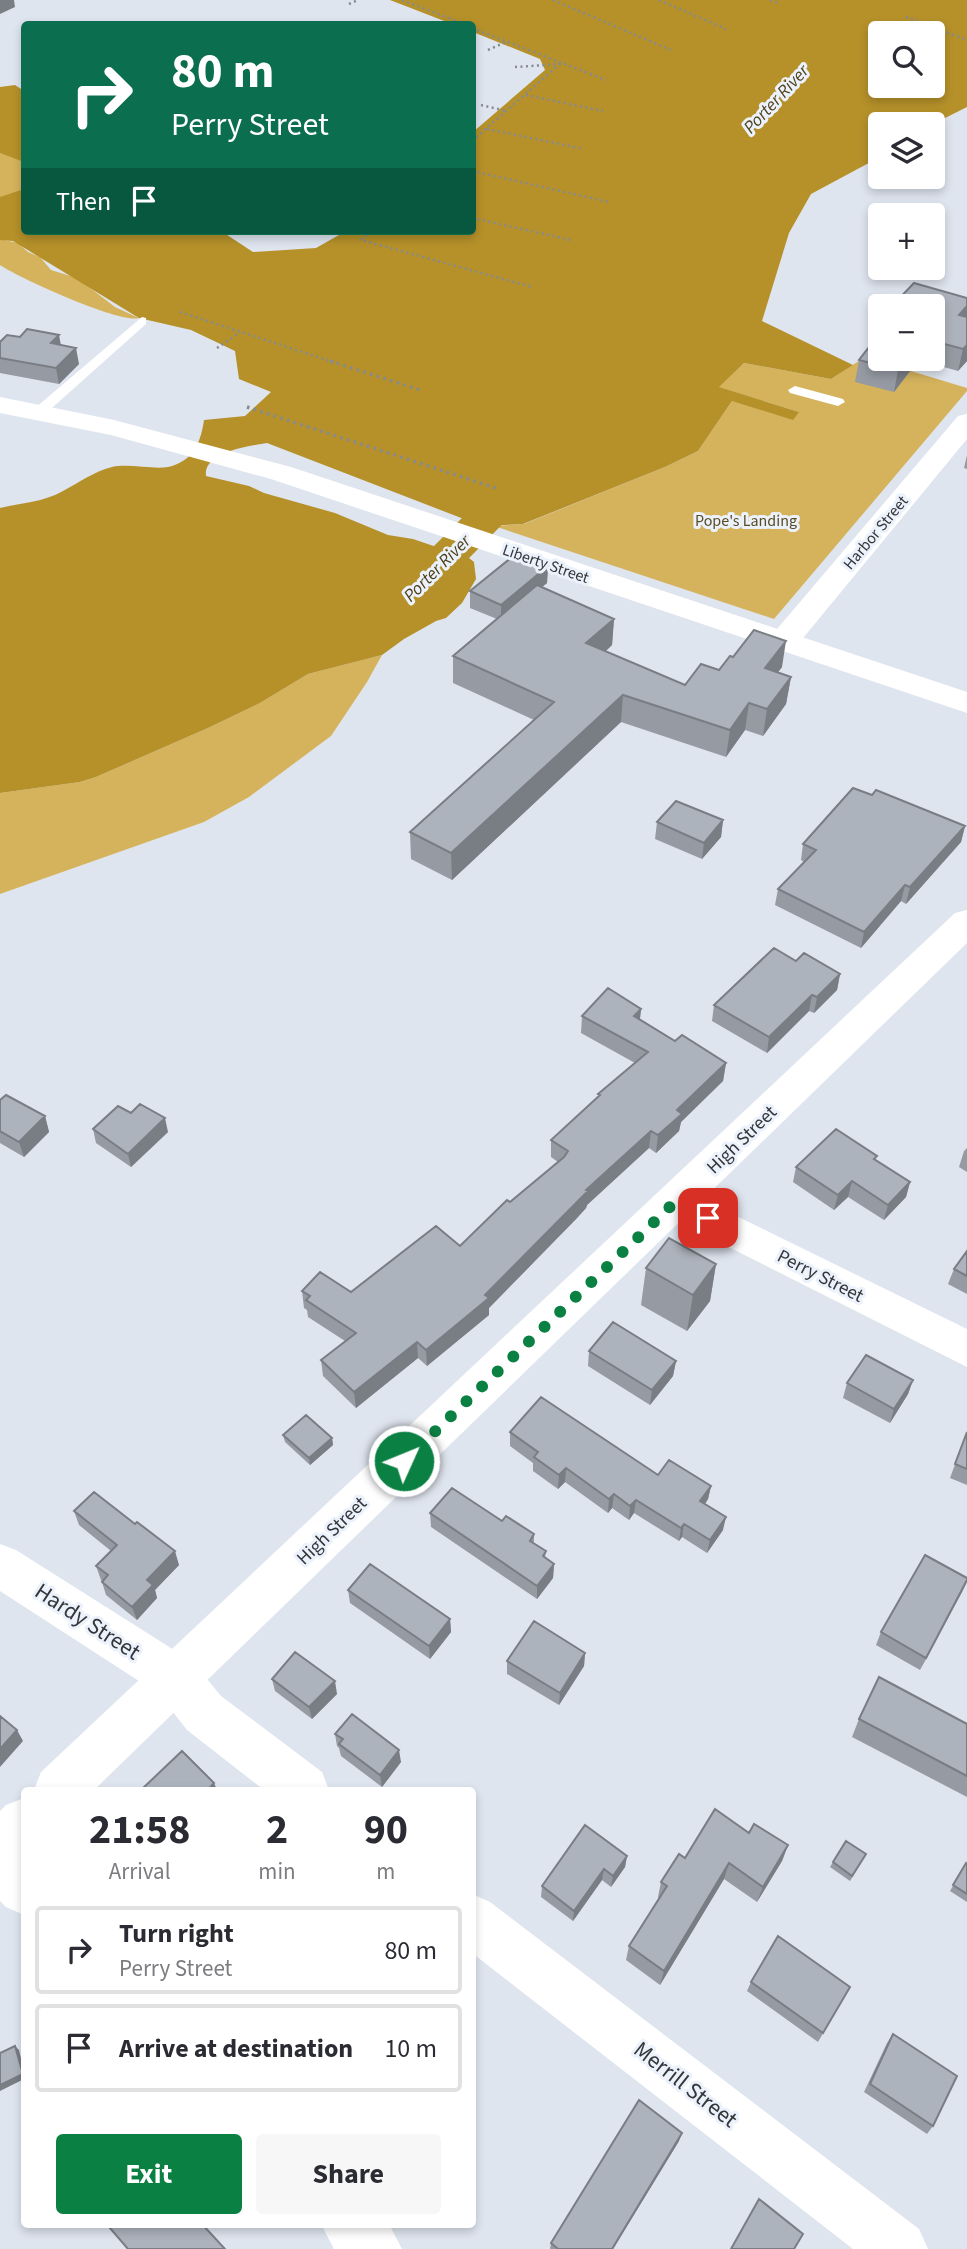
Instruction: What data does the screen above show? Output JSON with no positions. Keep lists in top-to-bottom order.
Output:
{
  "streets": {
    "street": [
      "Harbor Street",
      "Liberty Street",
      "High Street",
      "Perry Street",
      "Hardy Street",
      "Merrill Street"
    ]
  },
  "crossings": [
    ["Harbor Street", "Liberty Street"],
    ["High Street", "Perry Street"],
    ["High Street", "Hardy Street"]
  ],
  "water": ["Porter River"],
  "parks": ["Pope's Landing"],
  "page": {
    "map_buttons": ["+", "−"],
    "turn": ["80 m", "Perry Street"],
    "then": "Then",
    "eta": [
      "21:58",
      "Arrival",
      "2",
      "min",
      "90",
      "m"
    ],
    "list": [
      {
        "name": "Turn right",
        "note": "Perry Street",
        "value": "80 m"
      },
      {
        "name": "Arrive at destination",
        "value": "10 m"
      }
    ],
    "buttons": ["Exit", "Share"]
  }
}
